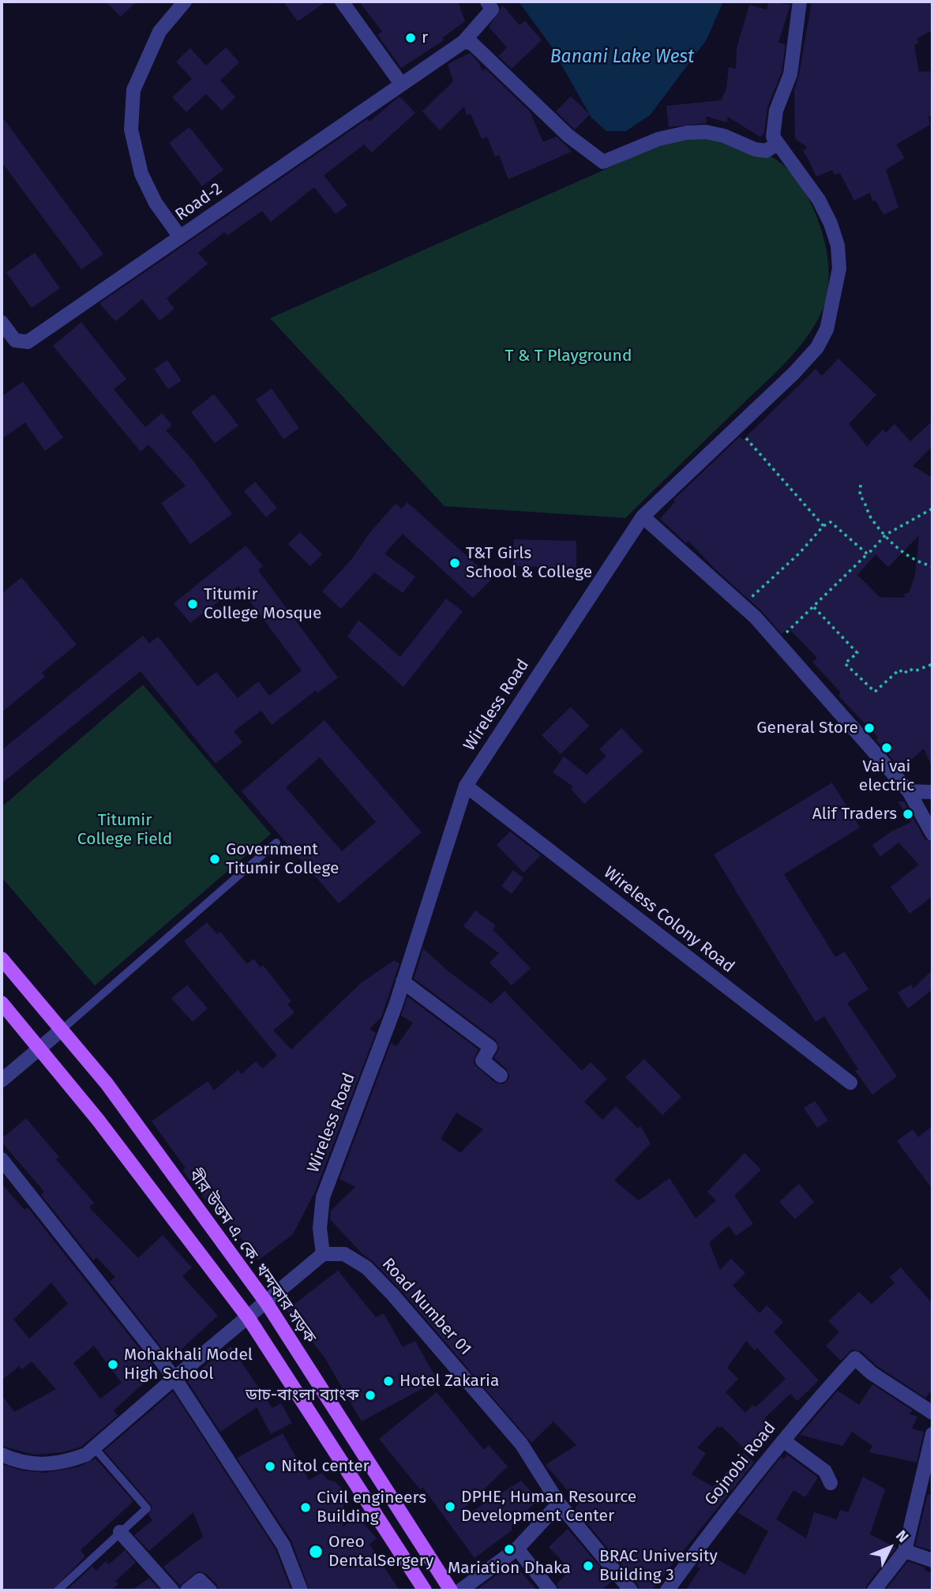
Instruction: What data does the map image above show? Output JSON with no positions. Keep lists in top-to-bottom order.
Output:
{
  "streets": {
    "main road": ["বীর উত্তম এ. কে. খন্দকার সড়ক"],
    "street": [
      "Road-2",
      "Wireless Road",
      "Wireless Colony Road",
      "Road Number 01",
      "Gojnobi Road"
    ]
  },
  "crossings": [
    ["Wireless Road", "Wireless Colony Road"],
    ["Wireless Road", "Road Number 01"]
  ],
  "water": ["Banani Lake West"],
  "parks": ["T & T Playground", "Titumir College Field"],
  "places": [
    "r",
    "T&T Girls School & College",
    "Titumir College Mosque",
    "General Store",
    "Vai vai electric",
    "Alif Traders",
    "Government Titumir College",
    "Mohakhali Model High School",
    "Hotel Zakaria",
    "ডাচ-বাংলা ব্যাংক",
    "Nitol center",
    "DPHE, Human Resource Development Center",
    "Civil engineers Building",
    "Mariation Dhaka",
    "Oreo DentalSergery",
    "BRAC University Building 3"
  ],
  "north": "top right"
}
